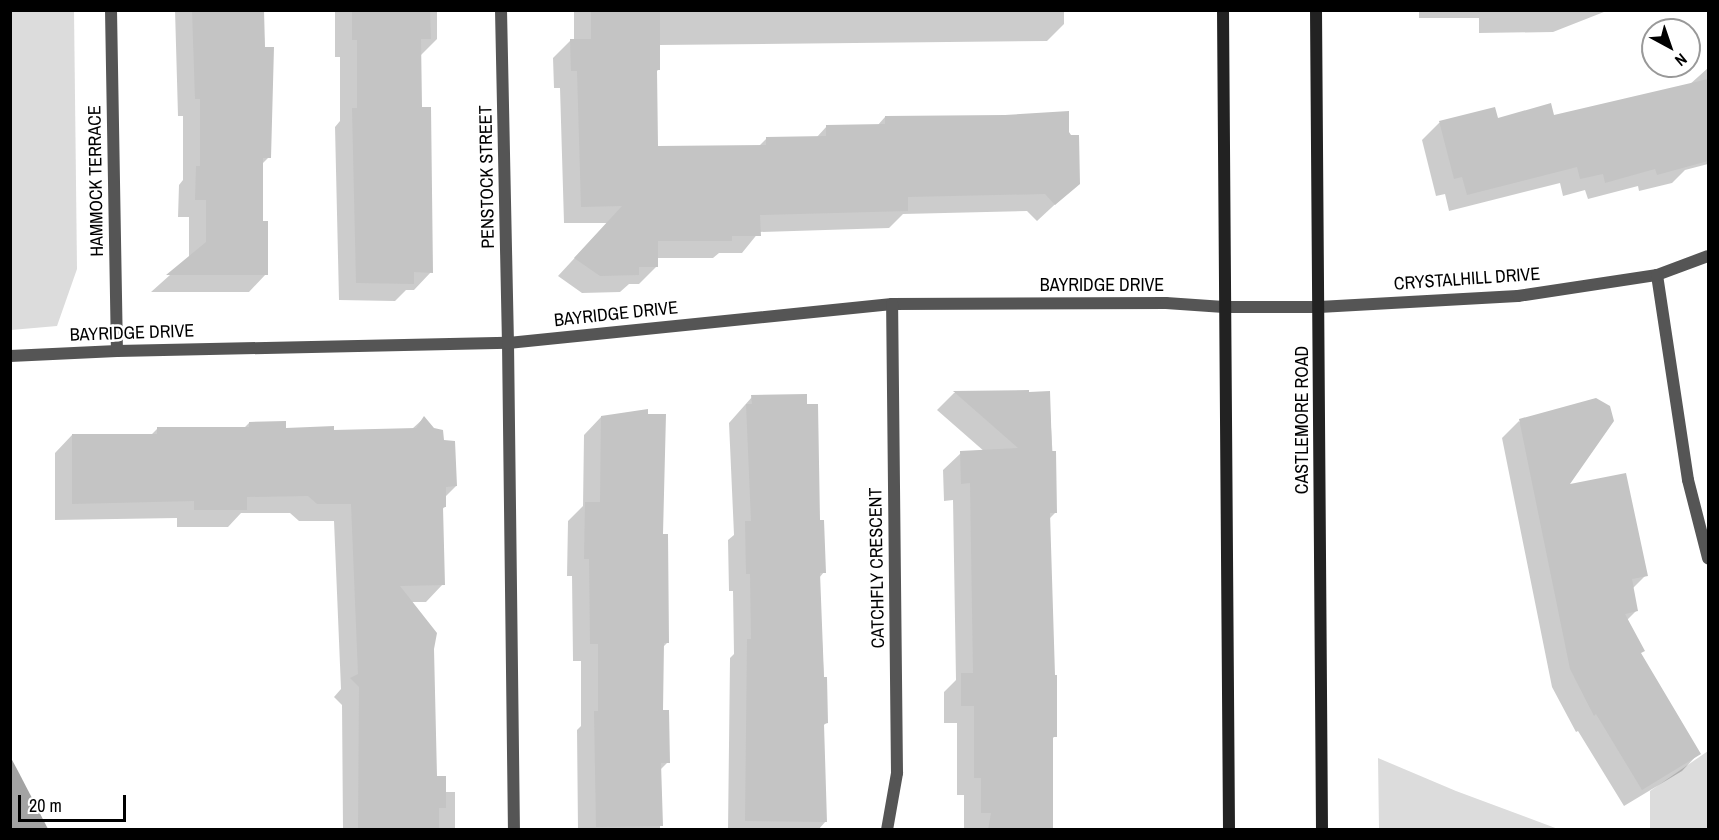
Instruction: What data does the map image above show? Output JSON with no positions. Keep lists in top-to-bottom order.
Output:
{
  "streets": {
    "main road": ["CASTLEMORE ROAD"],
    "street": [
      "PENSTOCK STREET",
      "HAMMOCK TERRACE",
      "CRYSTALHILL DRIVE",
      "BAYRIDGE DRIVE",
      "CATCHFLY CRESCENT"
    ]
  },
  "crossings": [
    ["PENSTOCK STREET", "BAYRIDGE DRIVE"],
    ["HAMMOCK TERRACE", "BAYRIDGE DRIVE"],
    ["CRYSTALHILL DRIVE", "BAYRIDGE DRIVE"],
    ["CRYSTALHILL DRIVE", "CASTLEMORE ROAD"],
    ["BAYRIDGE DRIVE", "CATCHFLY CRESCENT"]
  ],
  "scale_bar": "20 m",
  "north": "bottom right"
}
